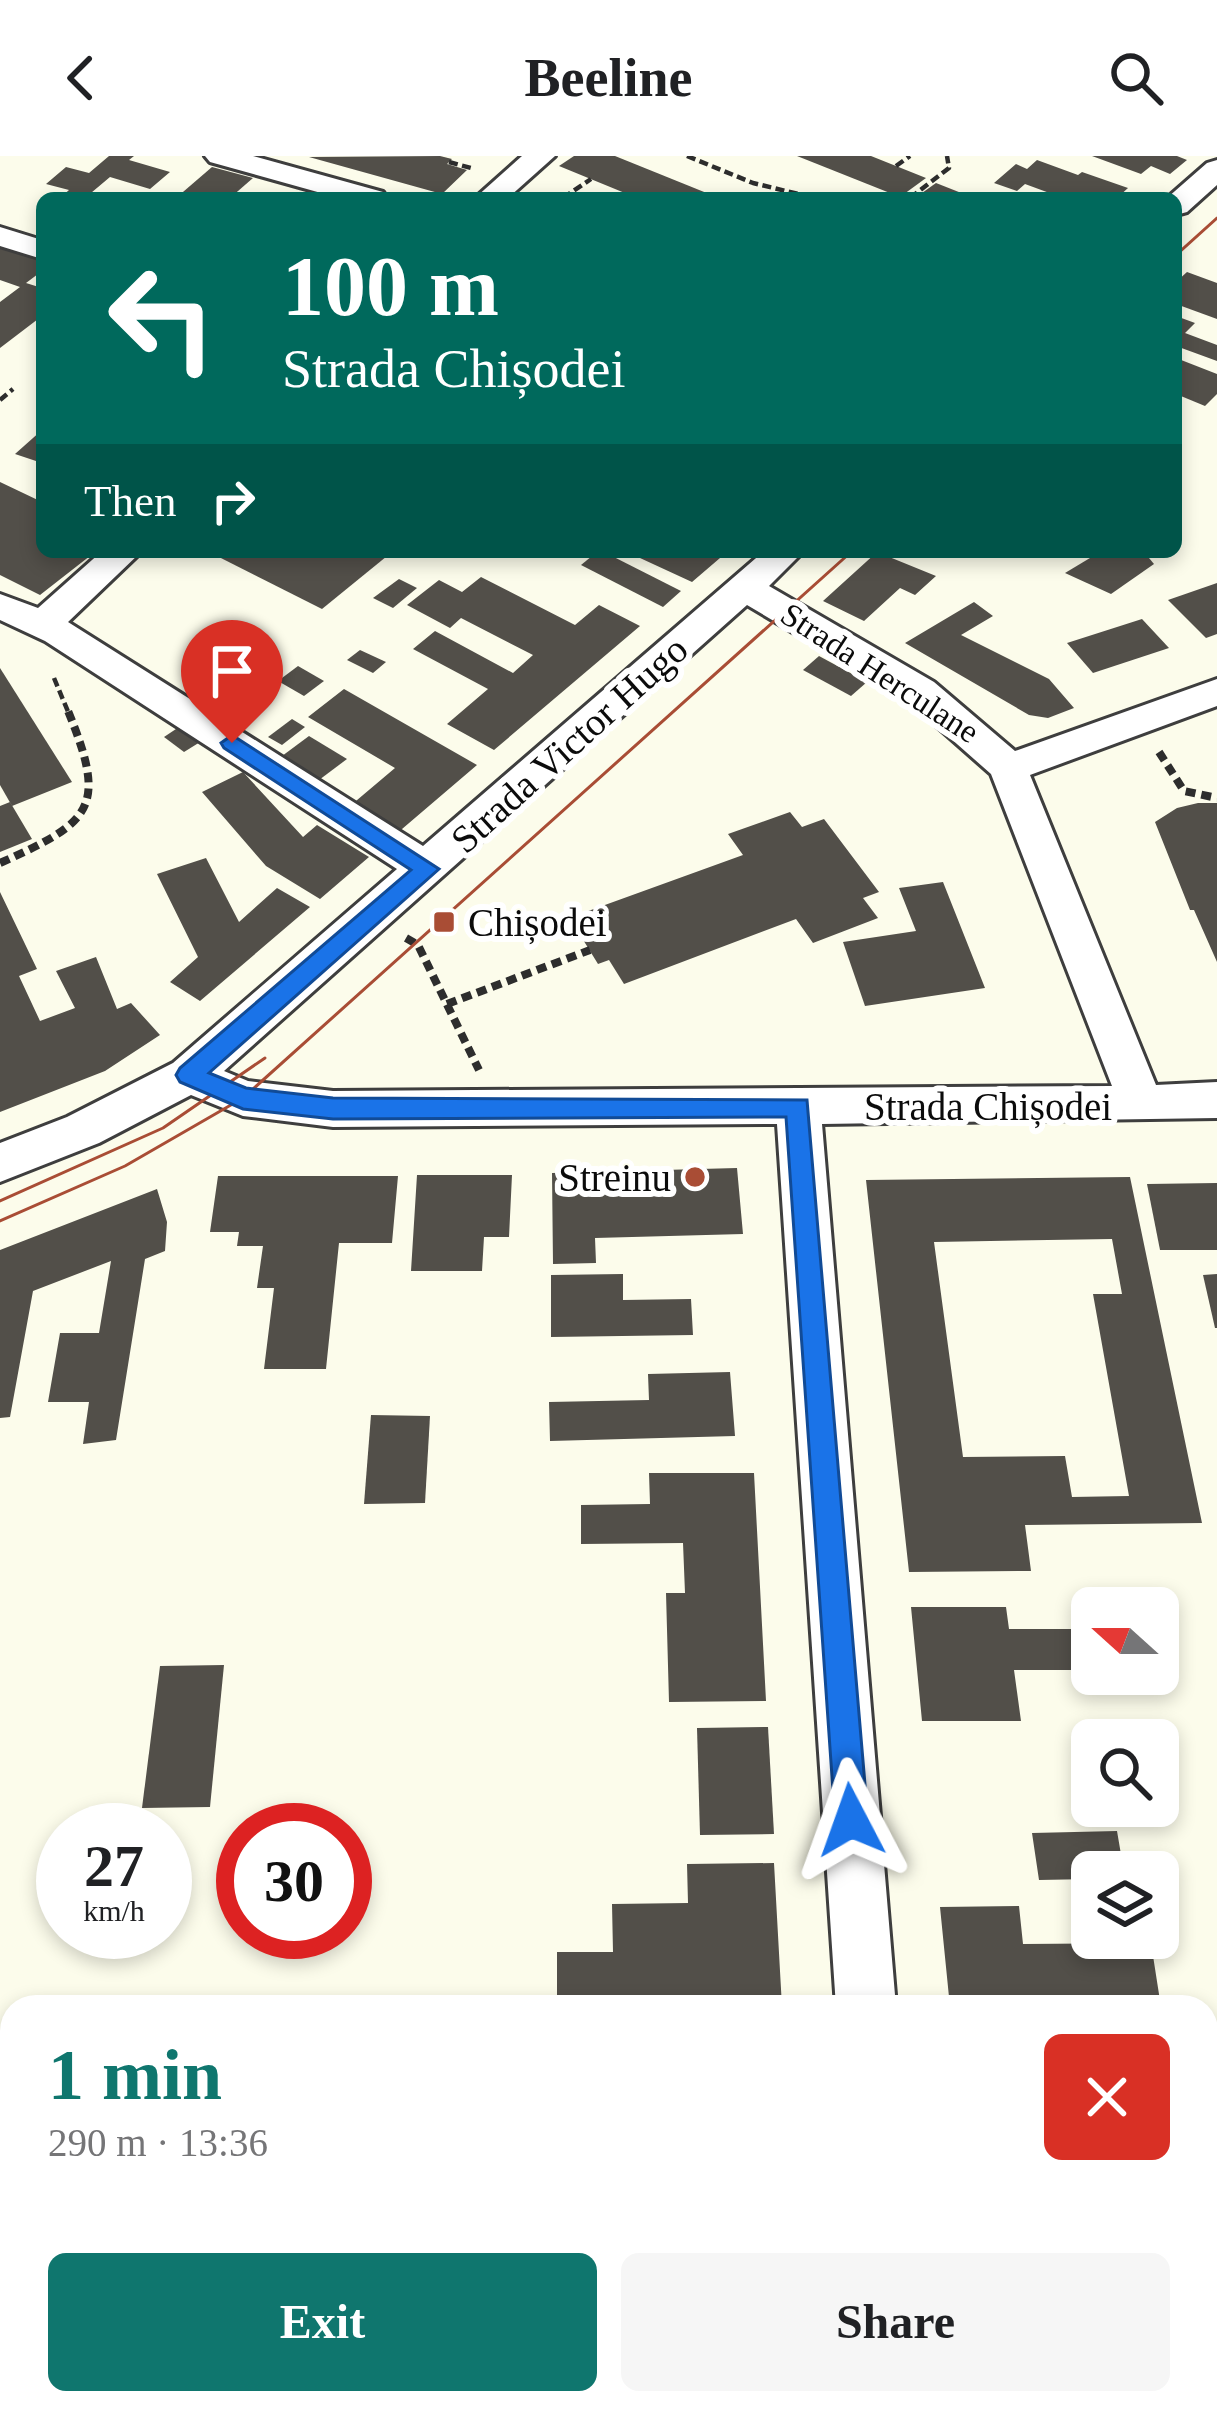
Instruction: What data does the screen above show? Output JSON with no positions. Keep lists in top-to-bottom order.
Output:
{
  "streets": {
    "street": ["Strada Herculane", "Strada Victor Hugo", "Strada Chișodei"]
  },
  "crossings": [
    ["Strada Herculane", "Strada Victor Hugo"],
    ["Strada Herculane", "Strada Chișodei"],
    ["Strada Victor Hugo", "Strada Chișodei"]
  ],
  "places": {
    "transit": ["Chișodei"],
    "other": ["Streinu"]
  },
  "north": "left",
  "page": {
    "header": "Beeline",
    "turn": ["100 m", "Strada Chișodei"],
    "then": "Then",
    "speed": "27 km/h",
    "limit": "30",
    "heading": ["1 min", "290 m · 13:36"],
    "buttons": ["Exit", "Share"]
  }
}
